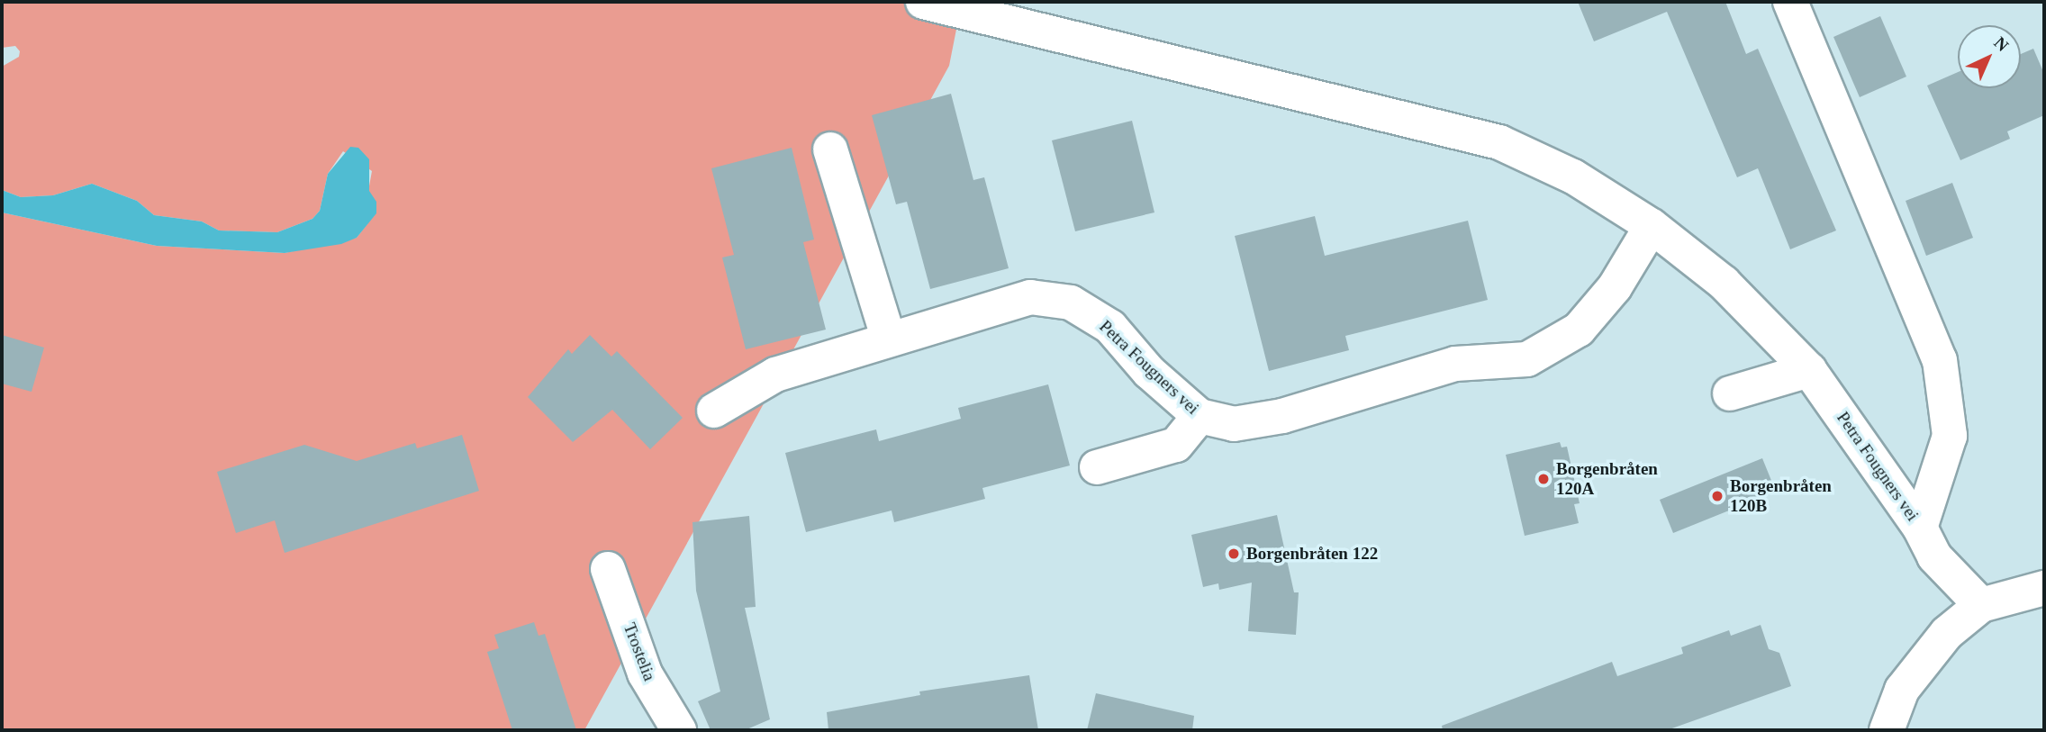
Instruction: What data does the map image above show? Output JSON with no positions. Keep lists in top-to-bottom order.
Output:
{
  "streets": {
    "street": ["Petra Fougners vei", "Trostelia"]
  },
  "places": ["Borgenbråten 120A", "Borgenbråten 120B", "Borgenbråten 122"],
  "north": "top right"
}
